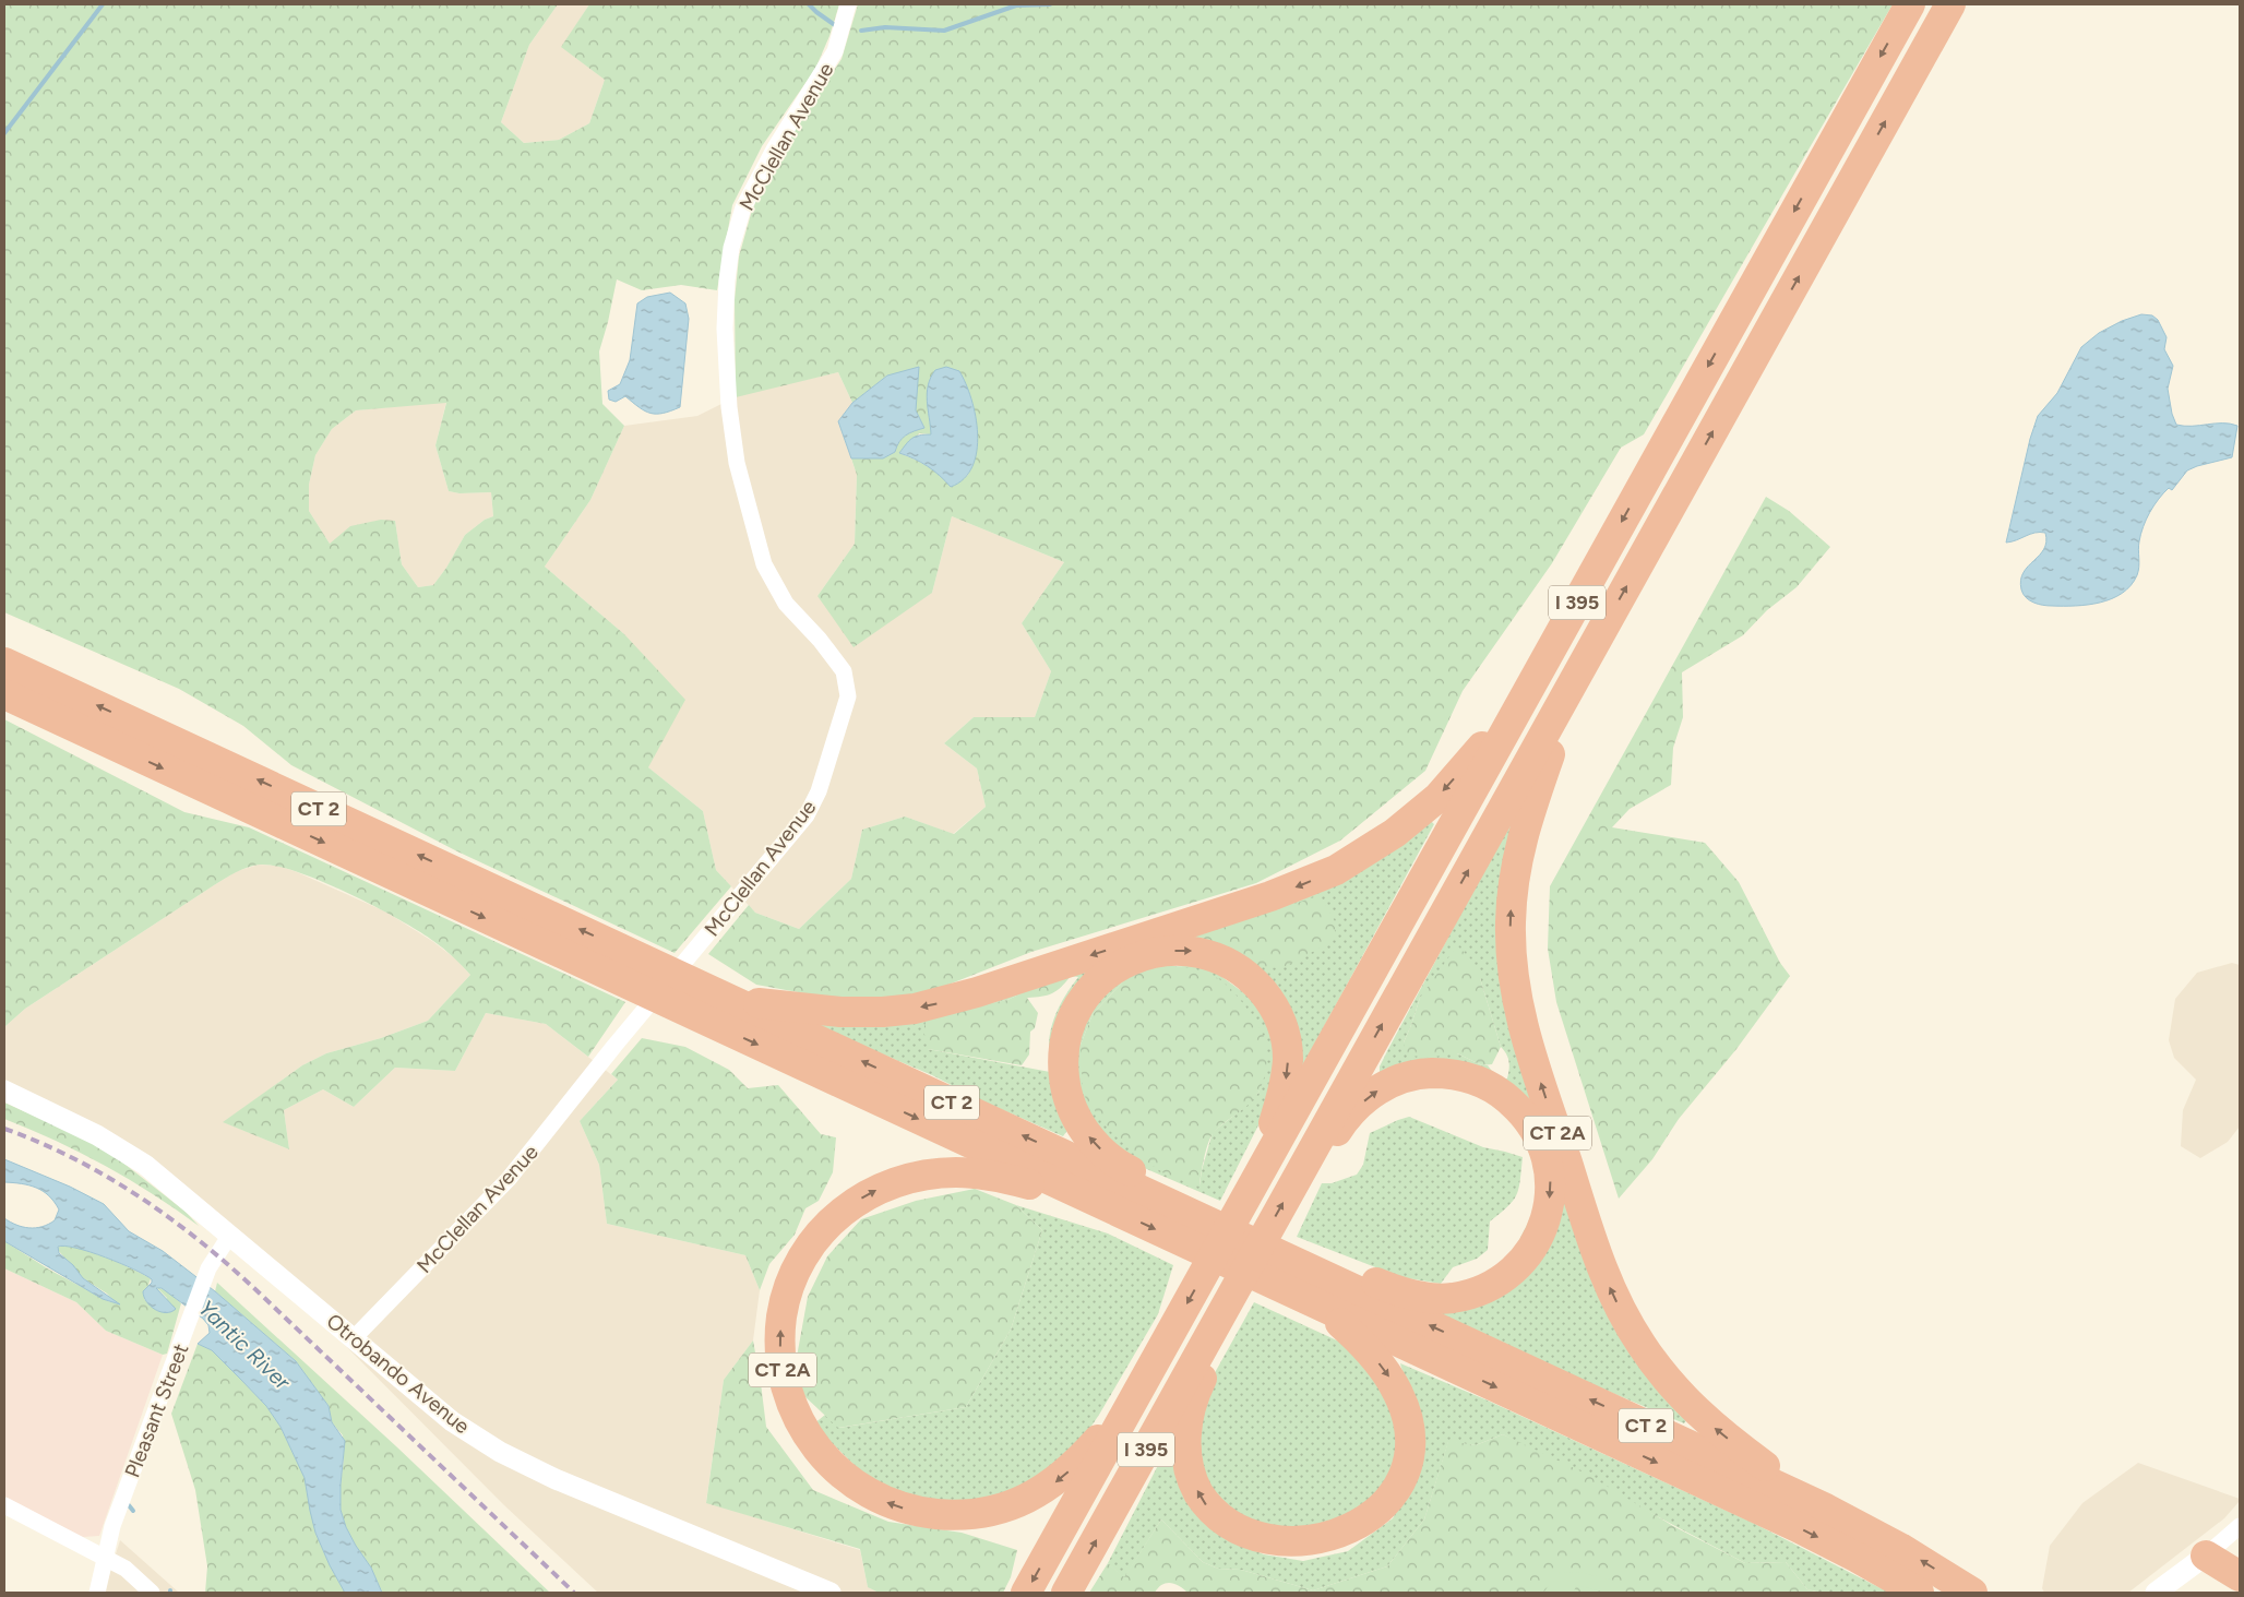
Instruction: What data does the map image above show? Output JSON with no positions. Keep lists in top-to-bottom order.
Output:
{
  "streets": {
    "highway": ["I 395", "CT 2", "CT 2A"],
    "street": ["McClellan Avenue", "Otrobando Avenue", "Pleasant Street"]
  },
  "crossings": [
    ["McClellan Avenue", "Otrobando Avenue"],
    ["I 395", "CT 2A"],
    ["CT 2", "CT 2A"],
    ["Otrobando Avenue", "Pleasant Street"]
  ],
  "water": ["Yantic River"]
}
